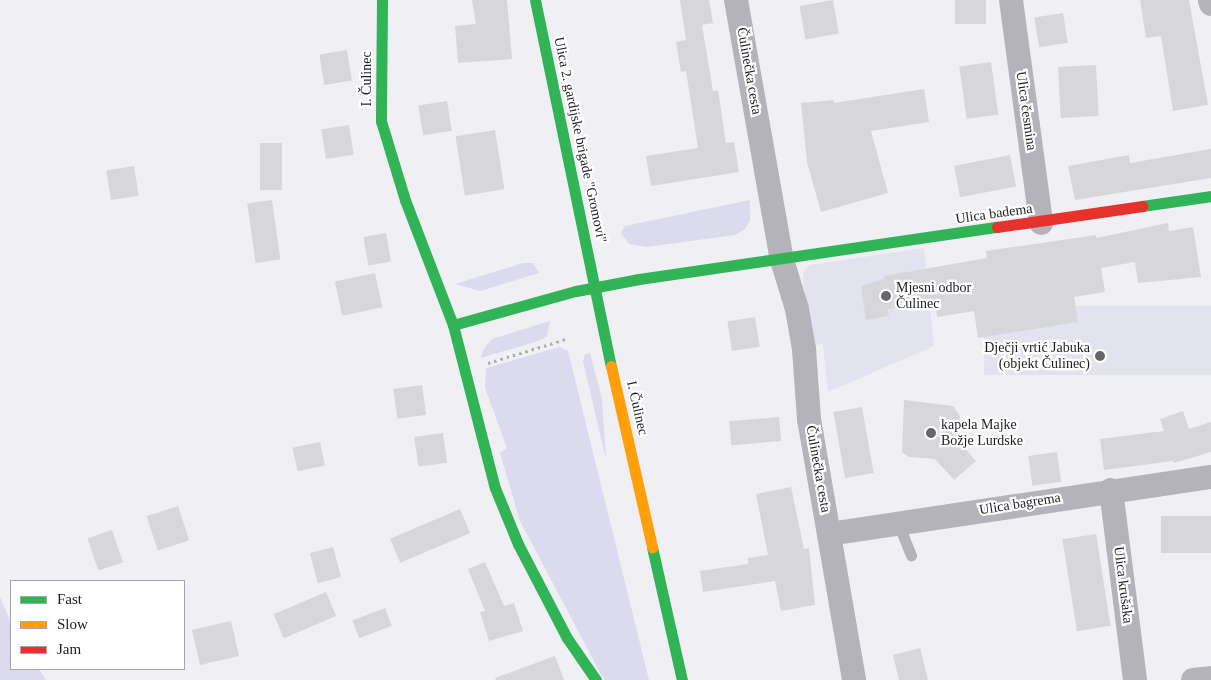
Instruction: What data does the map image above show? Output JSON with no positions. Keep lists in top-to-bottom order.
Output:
{
  "streets": {
    "street": [
      "Čulinečka cesta",
      "I. Čulinec",
      "Ulica česmina",
      "Ulica 2. gardijske brigade \"Gromovi\"",
      "Ulica badema",
      "Ulica bagrema",
      "Ulica krušaka"
    ]
  },
  "crossings": [
    ["Čulinečka cesta", "Ulica badema"],
    ["Čulinečka cesta", "Ulica bagrema"],
    ["I. Čulinec", "Ulica 2. gardijske brigade \"Gromovi\""],
    ["Ulica česmina", "Ulica badema"],
    ["Ulica bagrema", "Ulica krušaka"]
  ],
  "places": ["Mjesni odbor Čulinec", "Dječji vrtić Jabuka (objekt Čulinec)", "kapela Majke Božje Lurdske"],
  "legend": ["Fast", "Slow", "Jam"]
}
